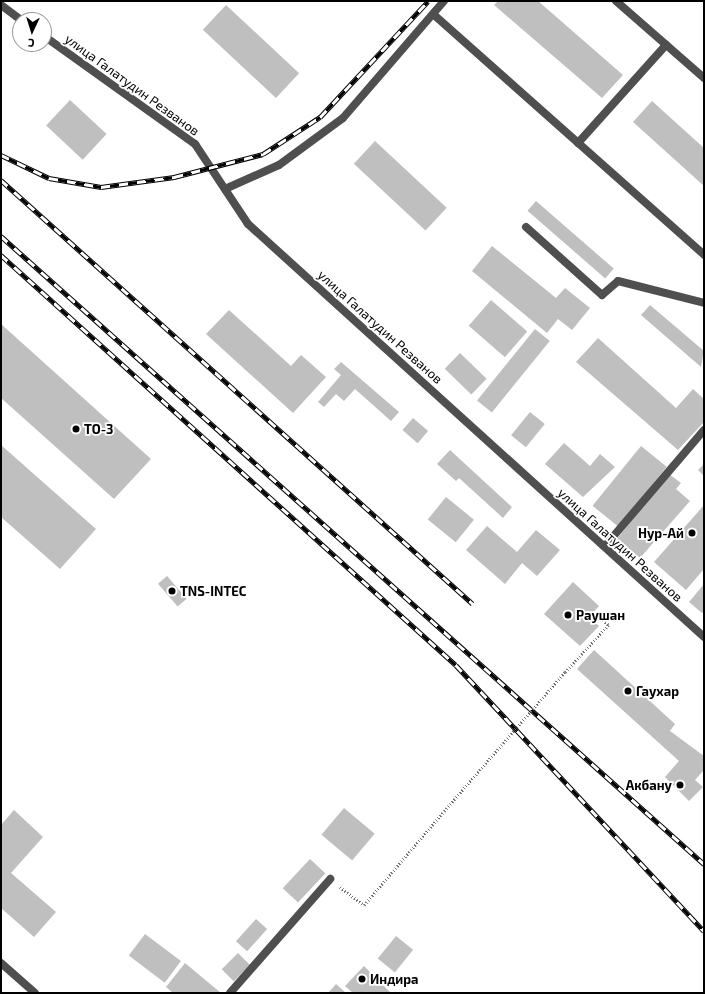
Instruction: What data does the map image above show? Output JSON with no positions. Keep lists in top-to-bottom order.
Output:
{
  "streets": {
    "street": ["улица Галатудин Резванов"]
  },
  "places": [
    "ТО-3",
    "Нур-Ай",
    "TNS-INTEC",
    "Раушан",
    "Гаухар",
    "Акбану",
    "Индира"
  ],
  "north": "bottom"
}
